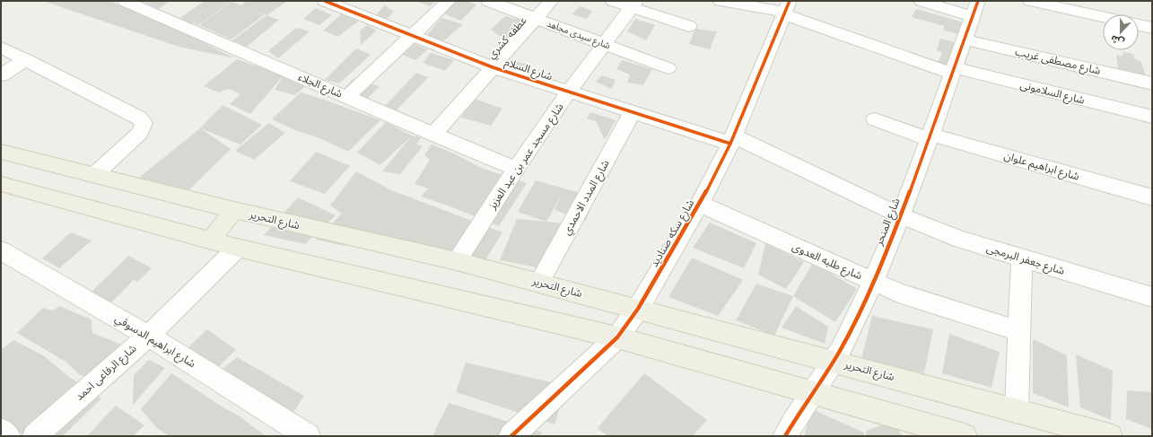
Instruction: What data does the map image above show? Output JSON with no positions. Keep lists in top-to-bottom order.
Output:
{
  "streets": {
    "main road": ["شارع التحرير"],
    "street": [
      "شارع سيدى مجاهد",
      "عطفه كشري",
      "شارع مصطفى غريب",
      "شارع السلام",
      "شارع الجلاء",
      "شارع السلامونى",
      "شارع مسجد عمر بن عبد العزيز",
      "شارع ابراهيم علوان",
      "شارع المدد الاحمدي",
      "شارع المنحر",
      "شارع سكه صناديد",
      "شارع جعفر البرمجى",
      "شارع طلبه العدوى",
      "شارع ابراهيم الدسوقي",
      "شارع الرفاعى احمد"
    ]
  },
  "crossings": [
    ["شارع سيدى مجاهد", "عطفه كشري"],
    ["شارع سيدى مجاهد", "شارع مسجد عمر بن عبد العزيز"],
    ["عطفه كشري", "شارع السلام"],
    ["عطفه كشري", "شارع الجلاء"],
    ["شارع مصطفى غريب", "شارع المنحر"],
    ["شارع السلام", "شارع مسجد عمر بن عبد العزيز"],
    ["شارع السلام", "شارع المدد الاحمدي"],
    ["شارع السلام", "شارع سكه صناديد"],
    ["شارع السلام", "شارع جعفر البرمجى"],
    ["شارع الجلاء", "شارع مسجد عمر بن عبد العزيز"],
    ["شارع السلامونى", "شارع المنحر"],
    ["شارع السلامونى", "شارع سكه صناديد"],
    ["شارع مسجد عمر بن عبد العزيز", "شارع التحرير"],
    ["شارع ابراهيم علوان", "شارع المنحر"],
    ["شارع المدد الاحمدي", "شارع التحرير"],
    ["شارع التحرير", "شارع المنحر"],
    ["شارع التحرير", "شارع سكه صناديد"],
    ["شارع المنحر", "شارع جعفر البرمجى"],
    ["شارع المنحر", "شارع طلبه العدوى"],
    ["شارع سكه صناديد", "شارع جعفر البرمجى"],
    ["شارع سكه صناديد", "شارع طلبه العدوى"],
    ["شارع ابراهيم الدسوقي", "شارع الرفاعى احمد"]
  ],
  "north": "bottom"
}
